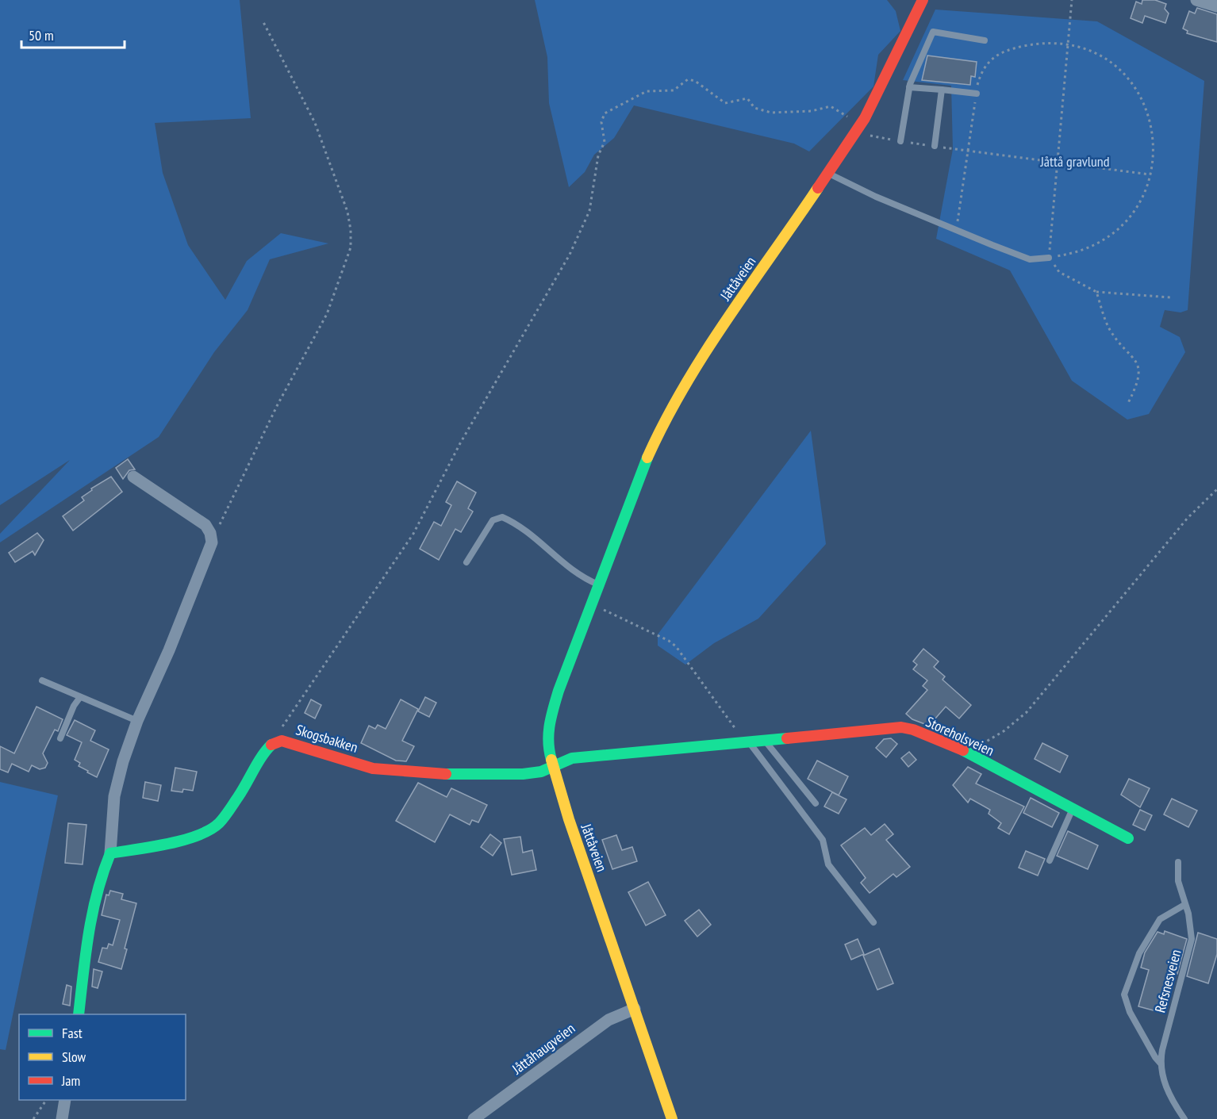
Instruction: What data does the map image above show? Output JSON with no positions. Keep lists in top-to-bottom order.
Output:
{
  "streets": {
    "street": [
      "Jåttåveien",
      "Storeholsveien",
      "Skogsbakken",
      "Jåttåhaugveien"
    ],
    "lane": ["Refsnesveien"]
  },
  "crossings": [
    ["Jåttåveien", "Storeholsveien"],
    ["Jåttåveien", "Skogsbakken"],
    ["Jåttåveien", "Jåttåhaugveien"],
    ["Storeholsveien", "Skogsbakken"]
  ],
  "parks": ["Jåttå gravlund"],
  "legend": ["Fast", "Slow", "Jam"],
  "scale_bar": "50 m"
}
